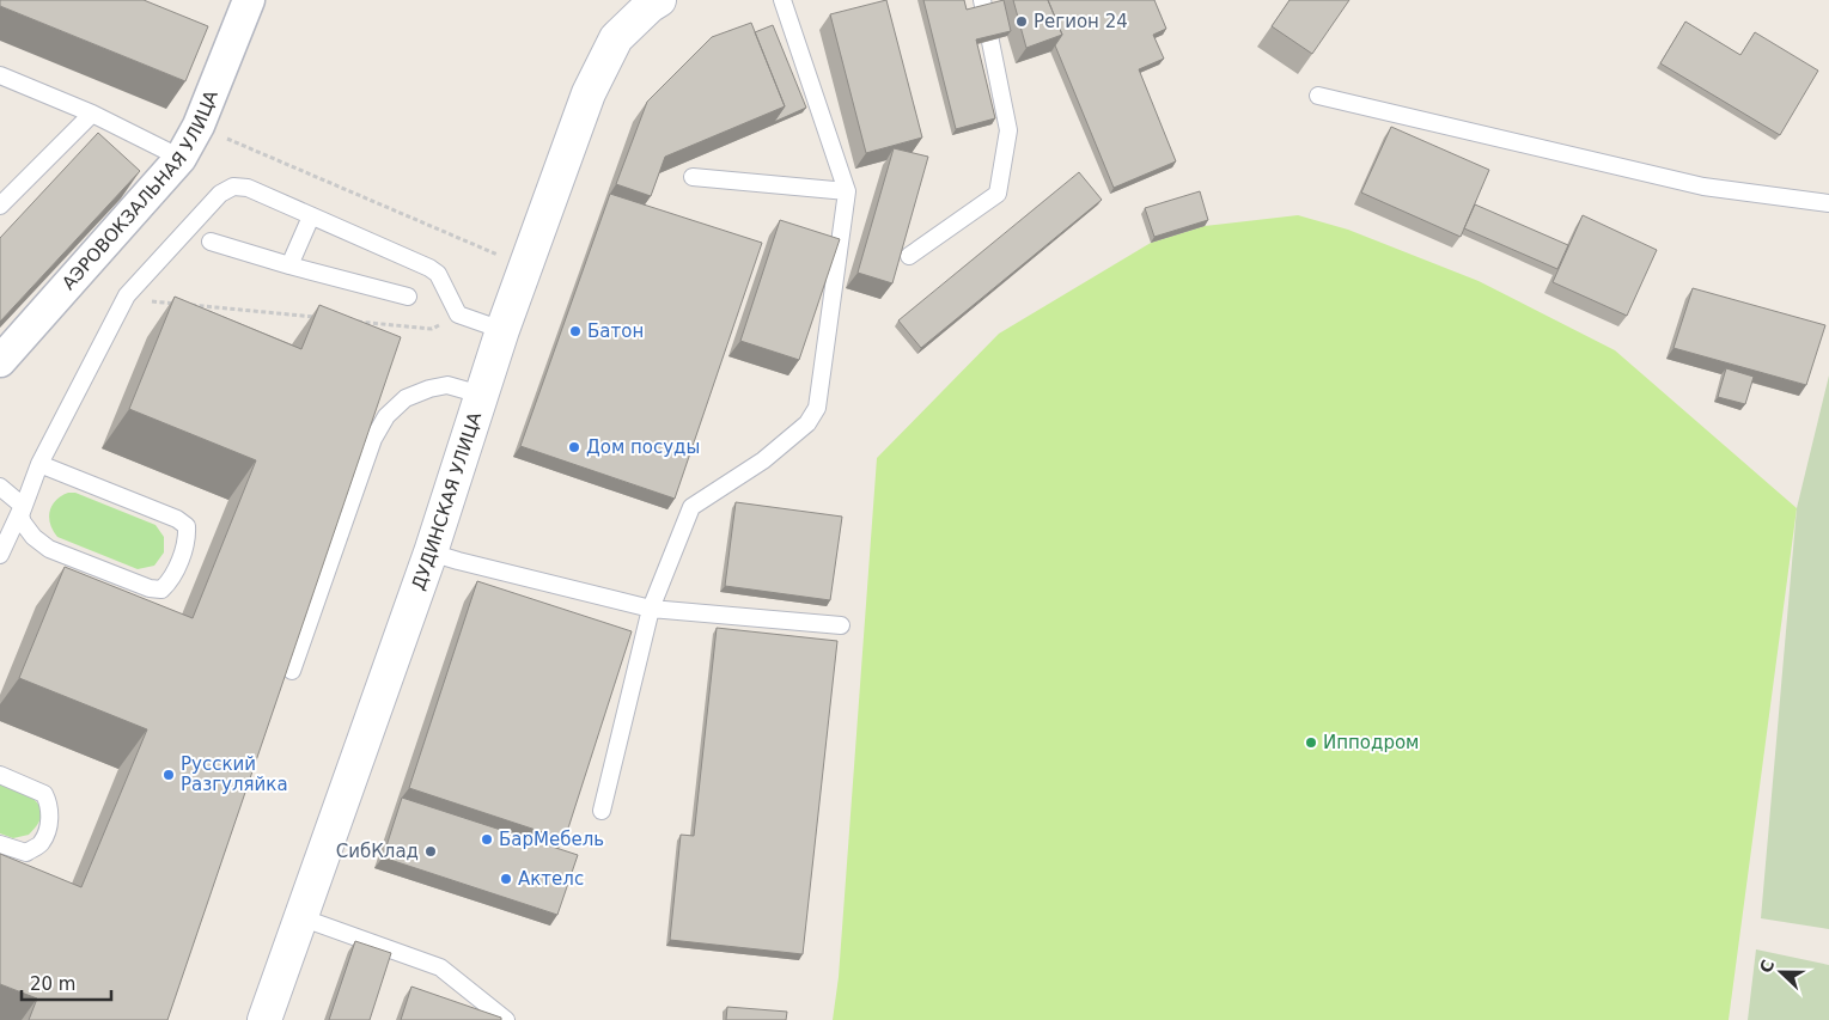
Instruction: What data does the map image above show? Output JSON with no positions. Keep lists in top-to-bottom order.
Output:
{
  "streets": {
    "street": ["АЭРОВОКЗАЛЬНАЯ УЛИЦА", "ДУДИНСКАЯ УЛИЦА"]
  },
  "places": [
    "Регион 24",
    "Батон",
    "Дом посуды",
    "Ипподром",
    "Русский Разгуляйка",
    "БарМебель",
    "СибКлад",
    "Актелс"
  ],
  "scale_bar": "20 m",
  "north": "left"
}
